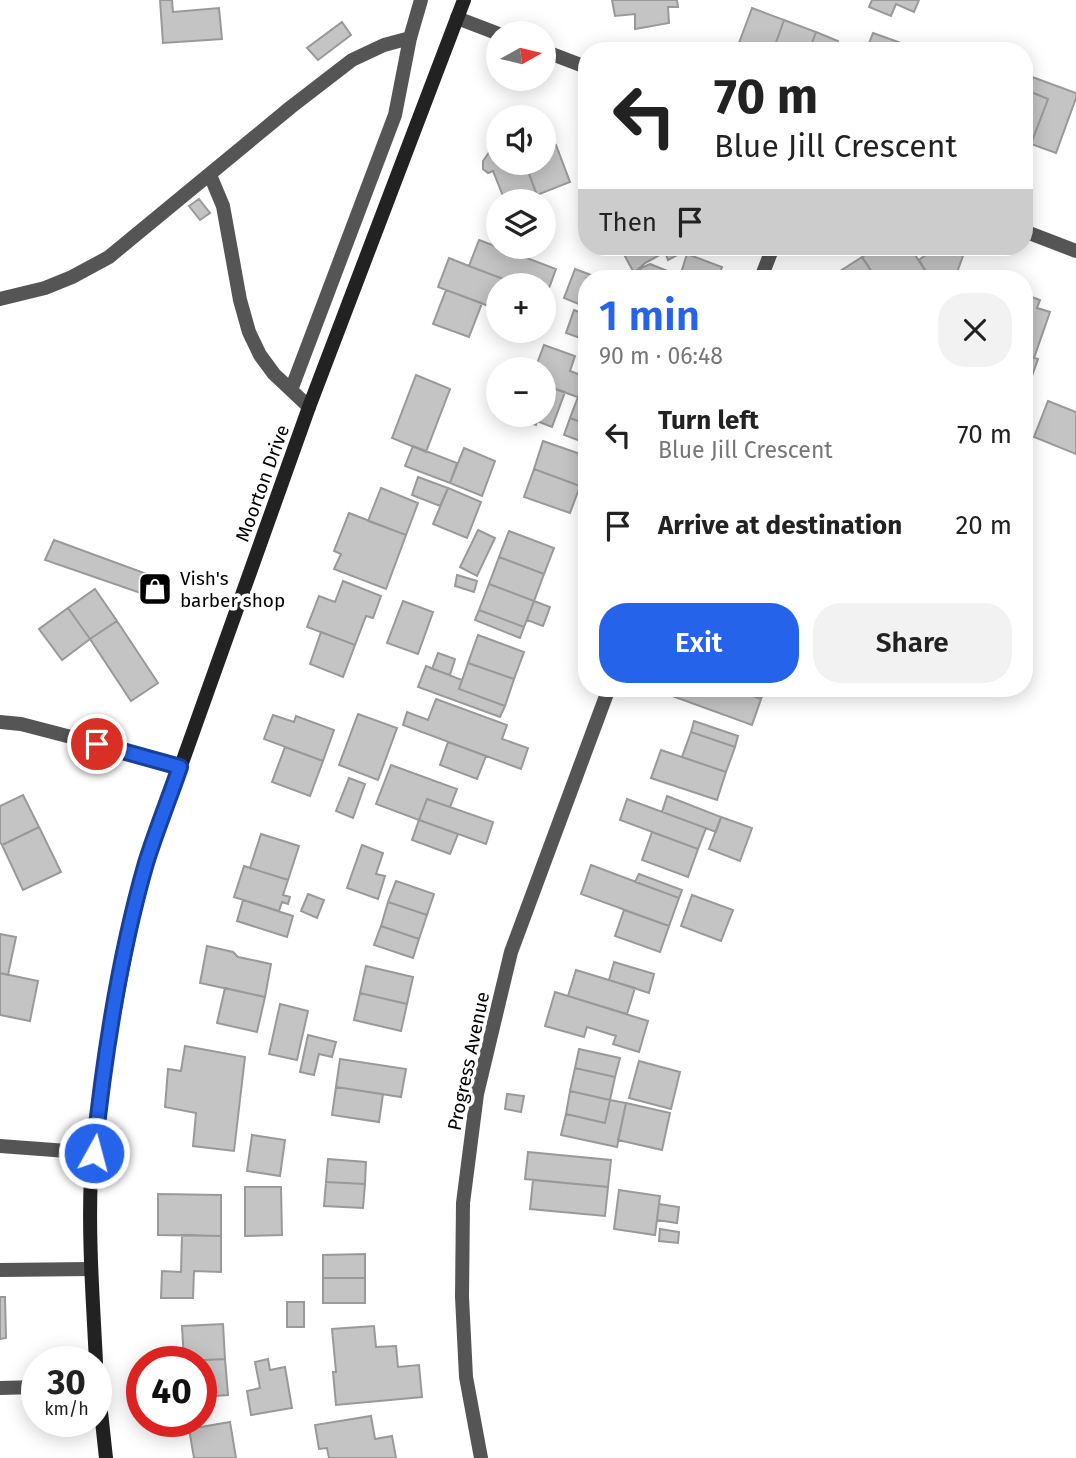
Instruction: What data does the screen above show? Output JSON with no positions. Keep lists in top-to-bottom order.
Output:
{
  "streets": {
    "street": ["Moorton Drive", "Progress Avenue"]
  },
  "places": {
    "shop": ["Vish's barber shop"]
  },
  "north": "right",
  "page": {
    "map_buttons": ["+", "−"],
    "turn": ["70 m", "Blue Jill Crescent"],
    "then": "Then",
    "heading": ["1 min", "90 m · 06:48"],
    "list": [
      {
        "name": "Turn left",
        "note": "Blue Jill Crescent",
        "value": "70 m"
      },
      {
        "name": "Arrive at destination",
        "value": "20 m"
      }
    ],
    "buttons": ["Exit", "Share"],
    "speed": "30 km/h",
    "limit": "40"
  }
}
